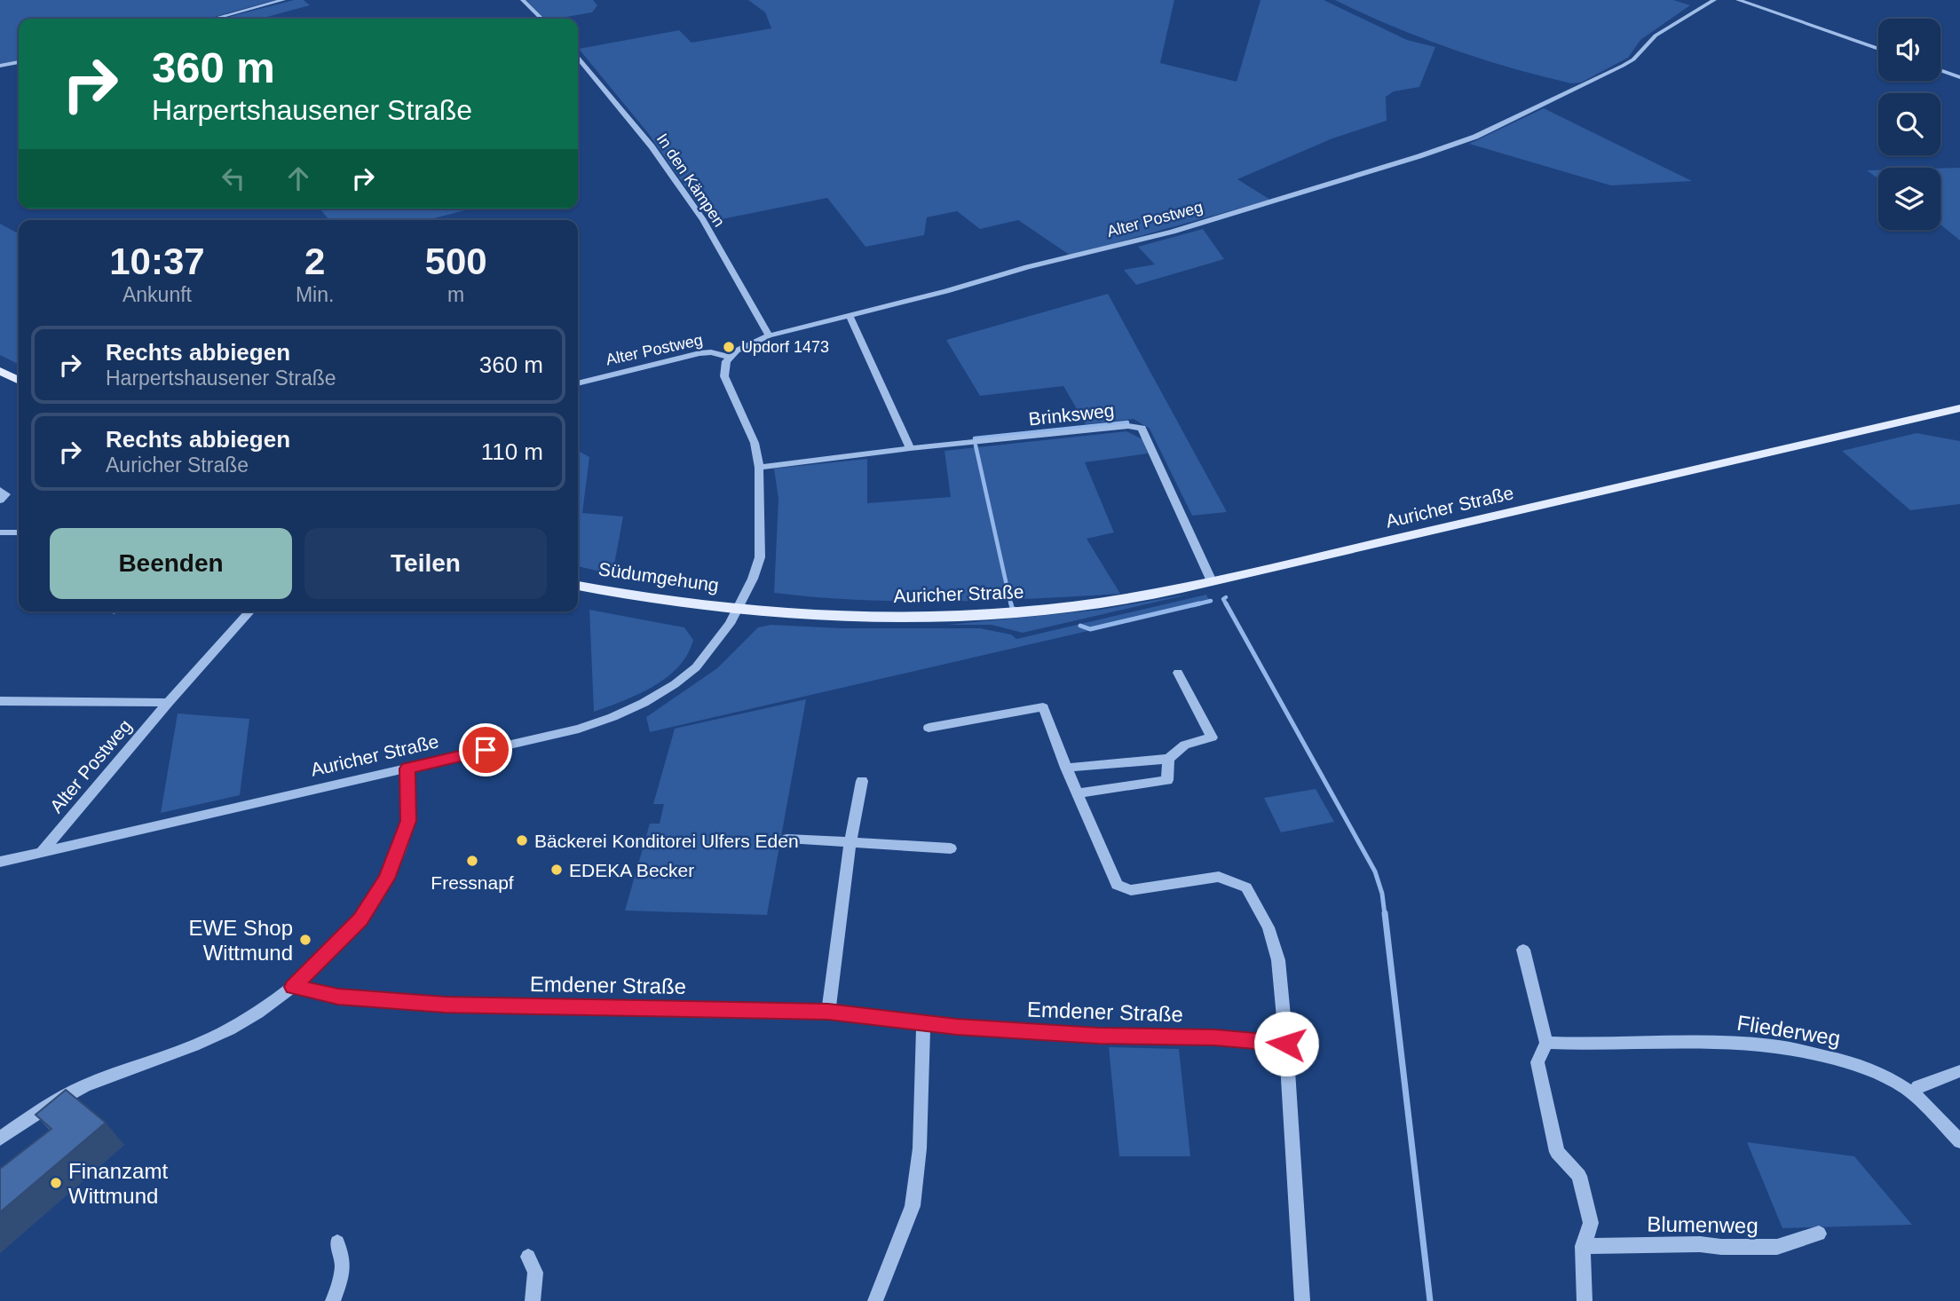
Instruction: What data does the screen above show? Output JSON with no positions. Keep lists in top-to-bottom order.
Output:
{
  "streets": {
    "main road": ["Auricher Straße", "Südumgehung"],
    "street": [
      "In den Kämpen",
      "Alter Postweg",
      "Brinksweg",
      "Emdener Straße",
      "Fliederweg",
      "Blumenweg"
    ]
  },
  "crossings": [
    ["In den Kämpen", "Alter Postweg"],
    ["Alter Postweg", "Auricher Straße"],
    ["Brinksweg", "Auricher Straße"],
    ["Auricher Straße", "Südumgehung"]
  ],
  "places": [
    "Updorf 1473",
    "Bäckerei Konditorei Ulfers Eden",
    "Fressnapf",
    "EDEKA Becker",
    "EWE Shop Wittmund",
    "Finanzamt Wittmund"
  ],
  "page": {
    "turn": ["360 m", "Harpertshausener Straße"],
    "eta": [
      "10:37",
      "Ankunft",
      "2",
      "Min.",
      "500",
      "m"
    ],
    "list": [
      {
        "name": "Rechts abbiegen",
        "note": "Harpertshausener Straße",
        "value": "360 m"
      },
      {
        "name": "Rechts abbiegen",
        "note": "Auricher Straße",
        "value": "110 m"
      }
    ],
    "buttons": ["Beenden", "Teilen"]
  }
}
